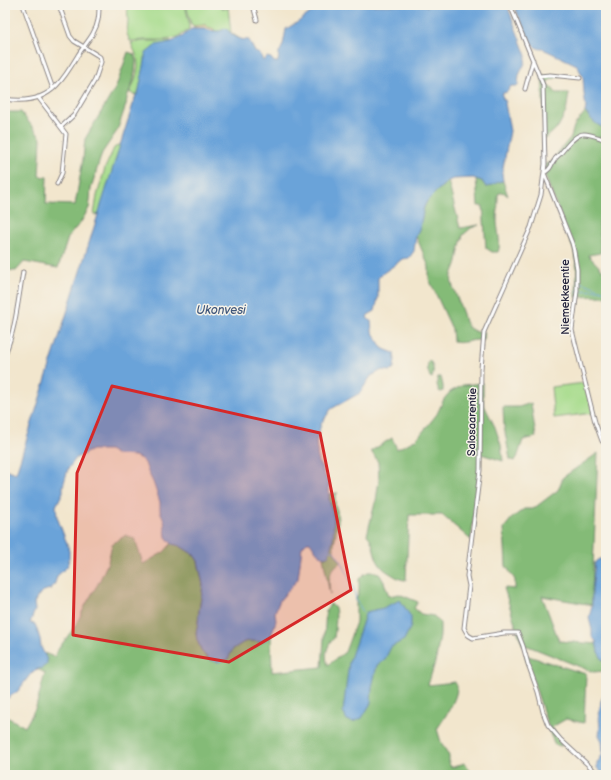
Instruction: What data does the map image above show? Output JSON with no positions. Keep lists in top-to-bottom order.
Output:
{
  "streets": {
    "street": ["Niemekkeentie", "Salosaarentie"]
  },
  "crossings": [
    ["Niemekkeentie", "Salosaarentie"]
  ],
  "water": ["Ukonvesi"]
}
